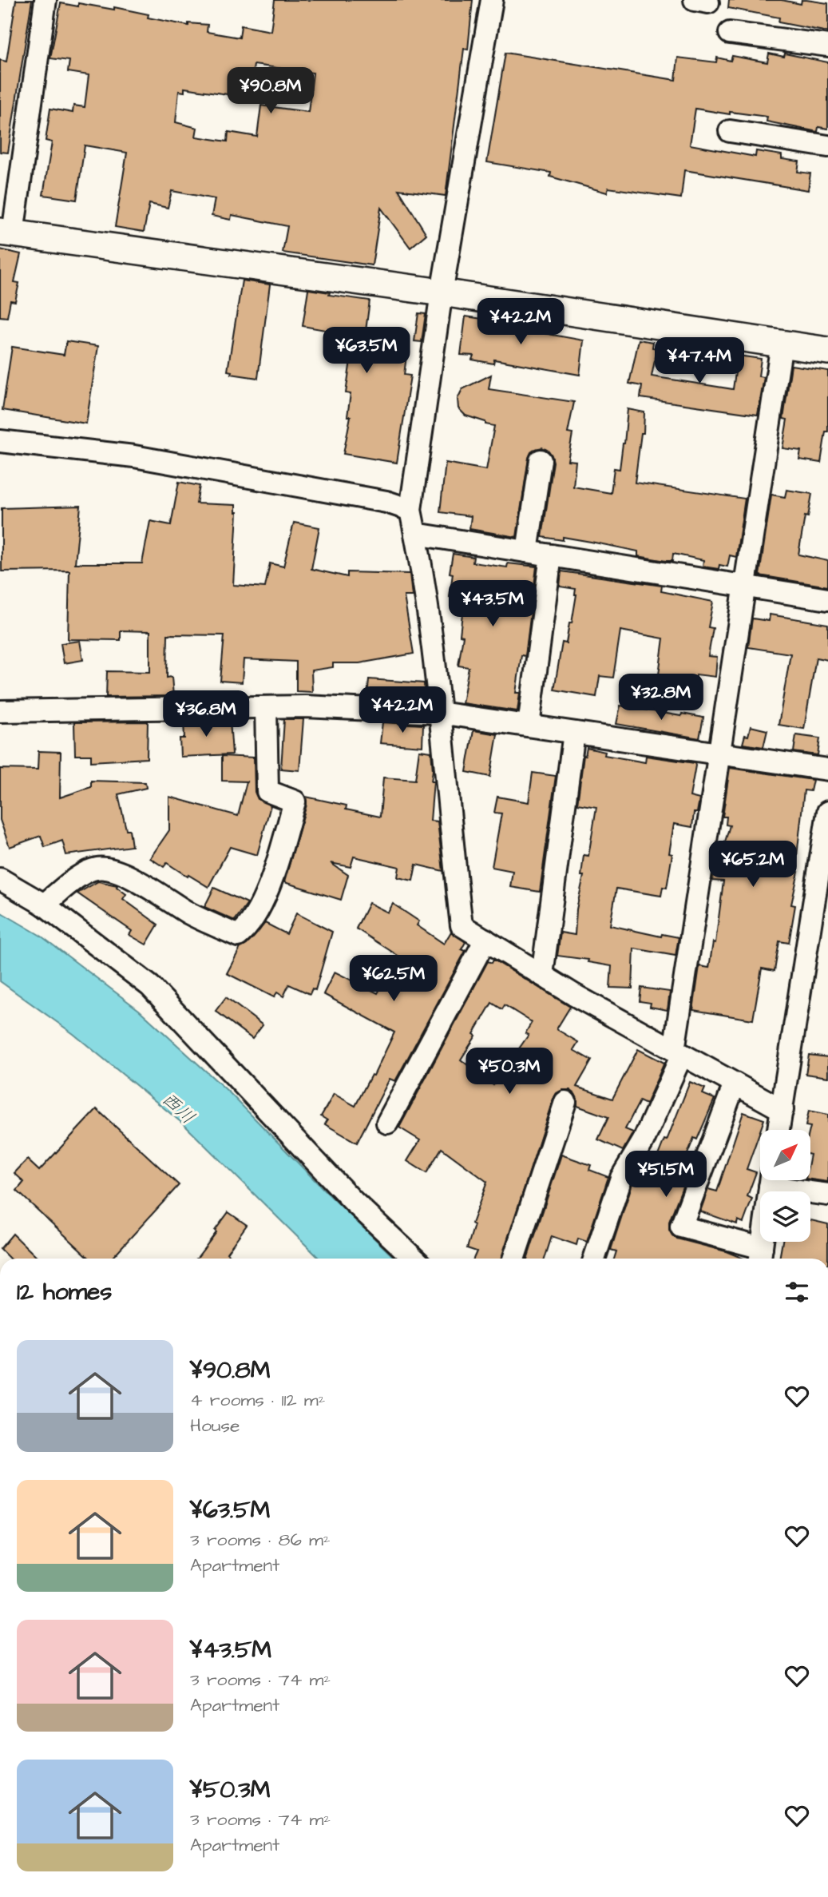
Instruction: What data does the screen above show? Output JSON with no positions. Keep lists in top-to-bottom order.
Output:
{
  "water": ["西川"],
  "north": "top right",
  "page": {
    "price": [
      "¥90.8M",
      "¥42.2M",
      "¥63.5M",
      "¥47.4M",
      "¥43.5M",
      "¥32.8M",
      "¥42.2M",
      "¥36.8M",
      "¥65.2M",
      "¥62.5M",
      "¥50.3M",
      "¥51.5M"
    ],
    "heading": "12 homes",
    "list": [
      {
        "name": "¥90.8M",
        "note": "4 rooms · 112 m² · House"
      },
      {
        "name": "¥63.5M",
        "note": "3 rooms · 86 m² · Apartment"
      },
      {
        "name": "¥43.5M",
        "note": "3 rooms · 74 m² · Apartment"
      },
      {
        "name": "¥50.3M",
        "note": "3 rooms · 74 m² · Apartment"
      }
    ]
  }
}
